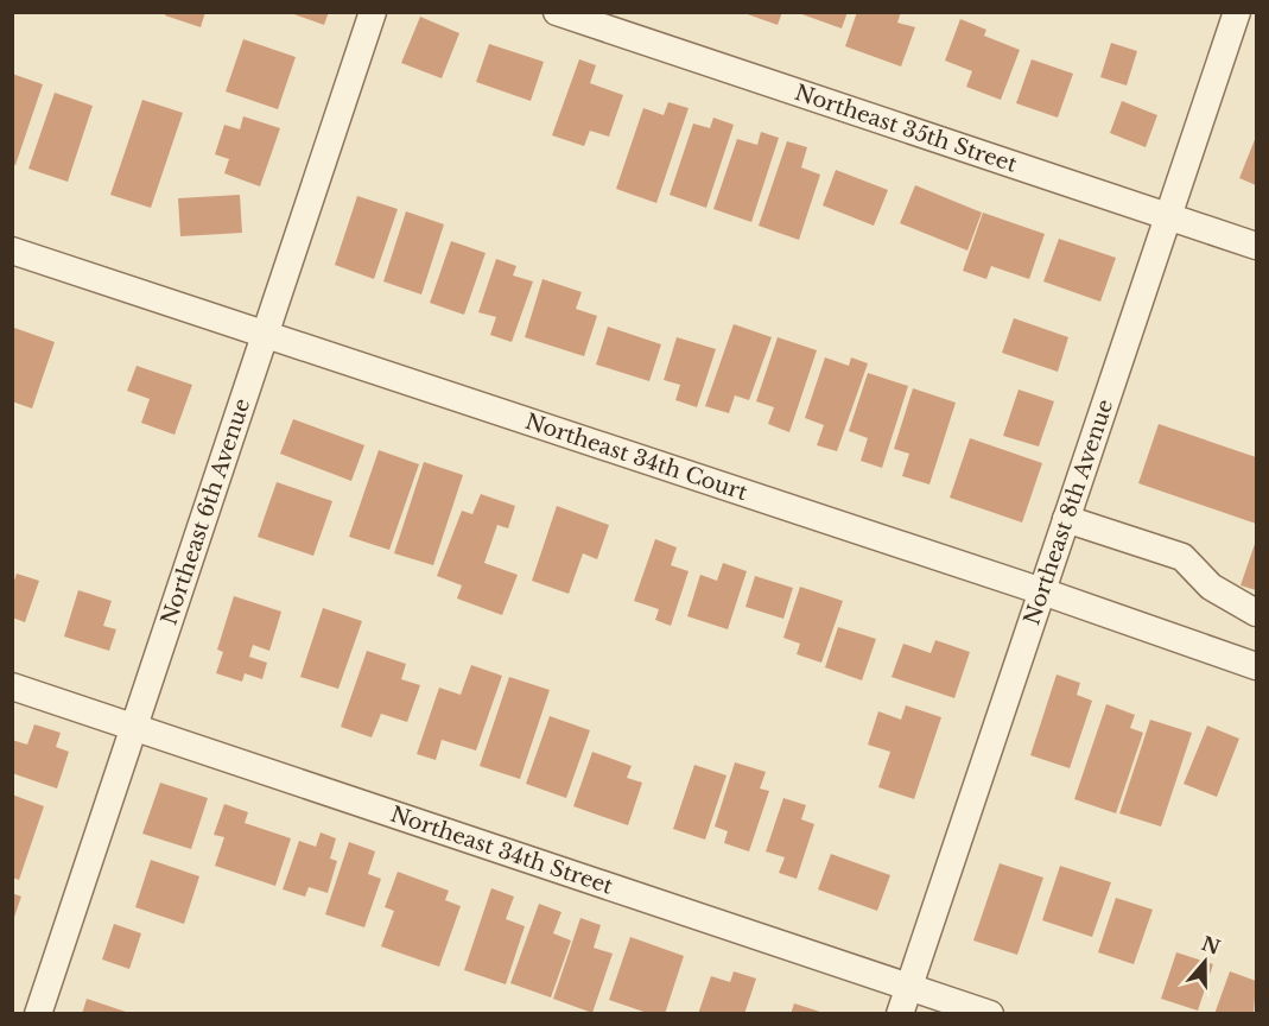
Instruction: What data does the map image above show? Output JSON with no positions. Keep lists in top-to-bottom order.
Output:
{
  "streets": {
    "street": [
      "Northeast 35th Street",
      "Northeast 34th Court",
      "Northeast 6th Avenue",
      "Northeast 8th Avenue",
      "Northeast 34th Street"
    ]
  },
  "crossings": [
    ["Northeast 35th Street", "Northeast 8th Avenue"],
    ["Northeast 34th Court", "Northeast 6th Avenue"],
    ["Northeast 34th Court", "Northeast 8th Avenue"],
    ["Northeast 6th Avenue", "Northeast 34th Street"],
    ["Northeast 8th Avenue", "Northeast 34th Street"]
  ],
  "north": "top"
}
